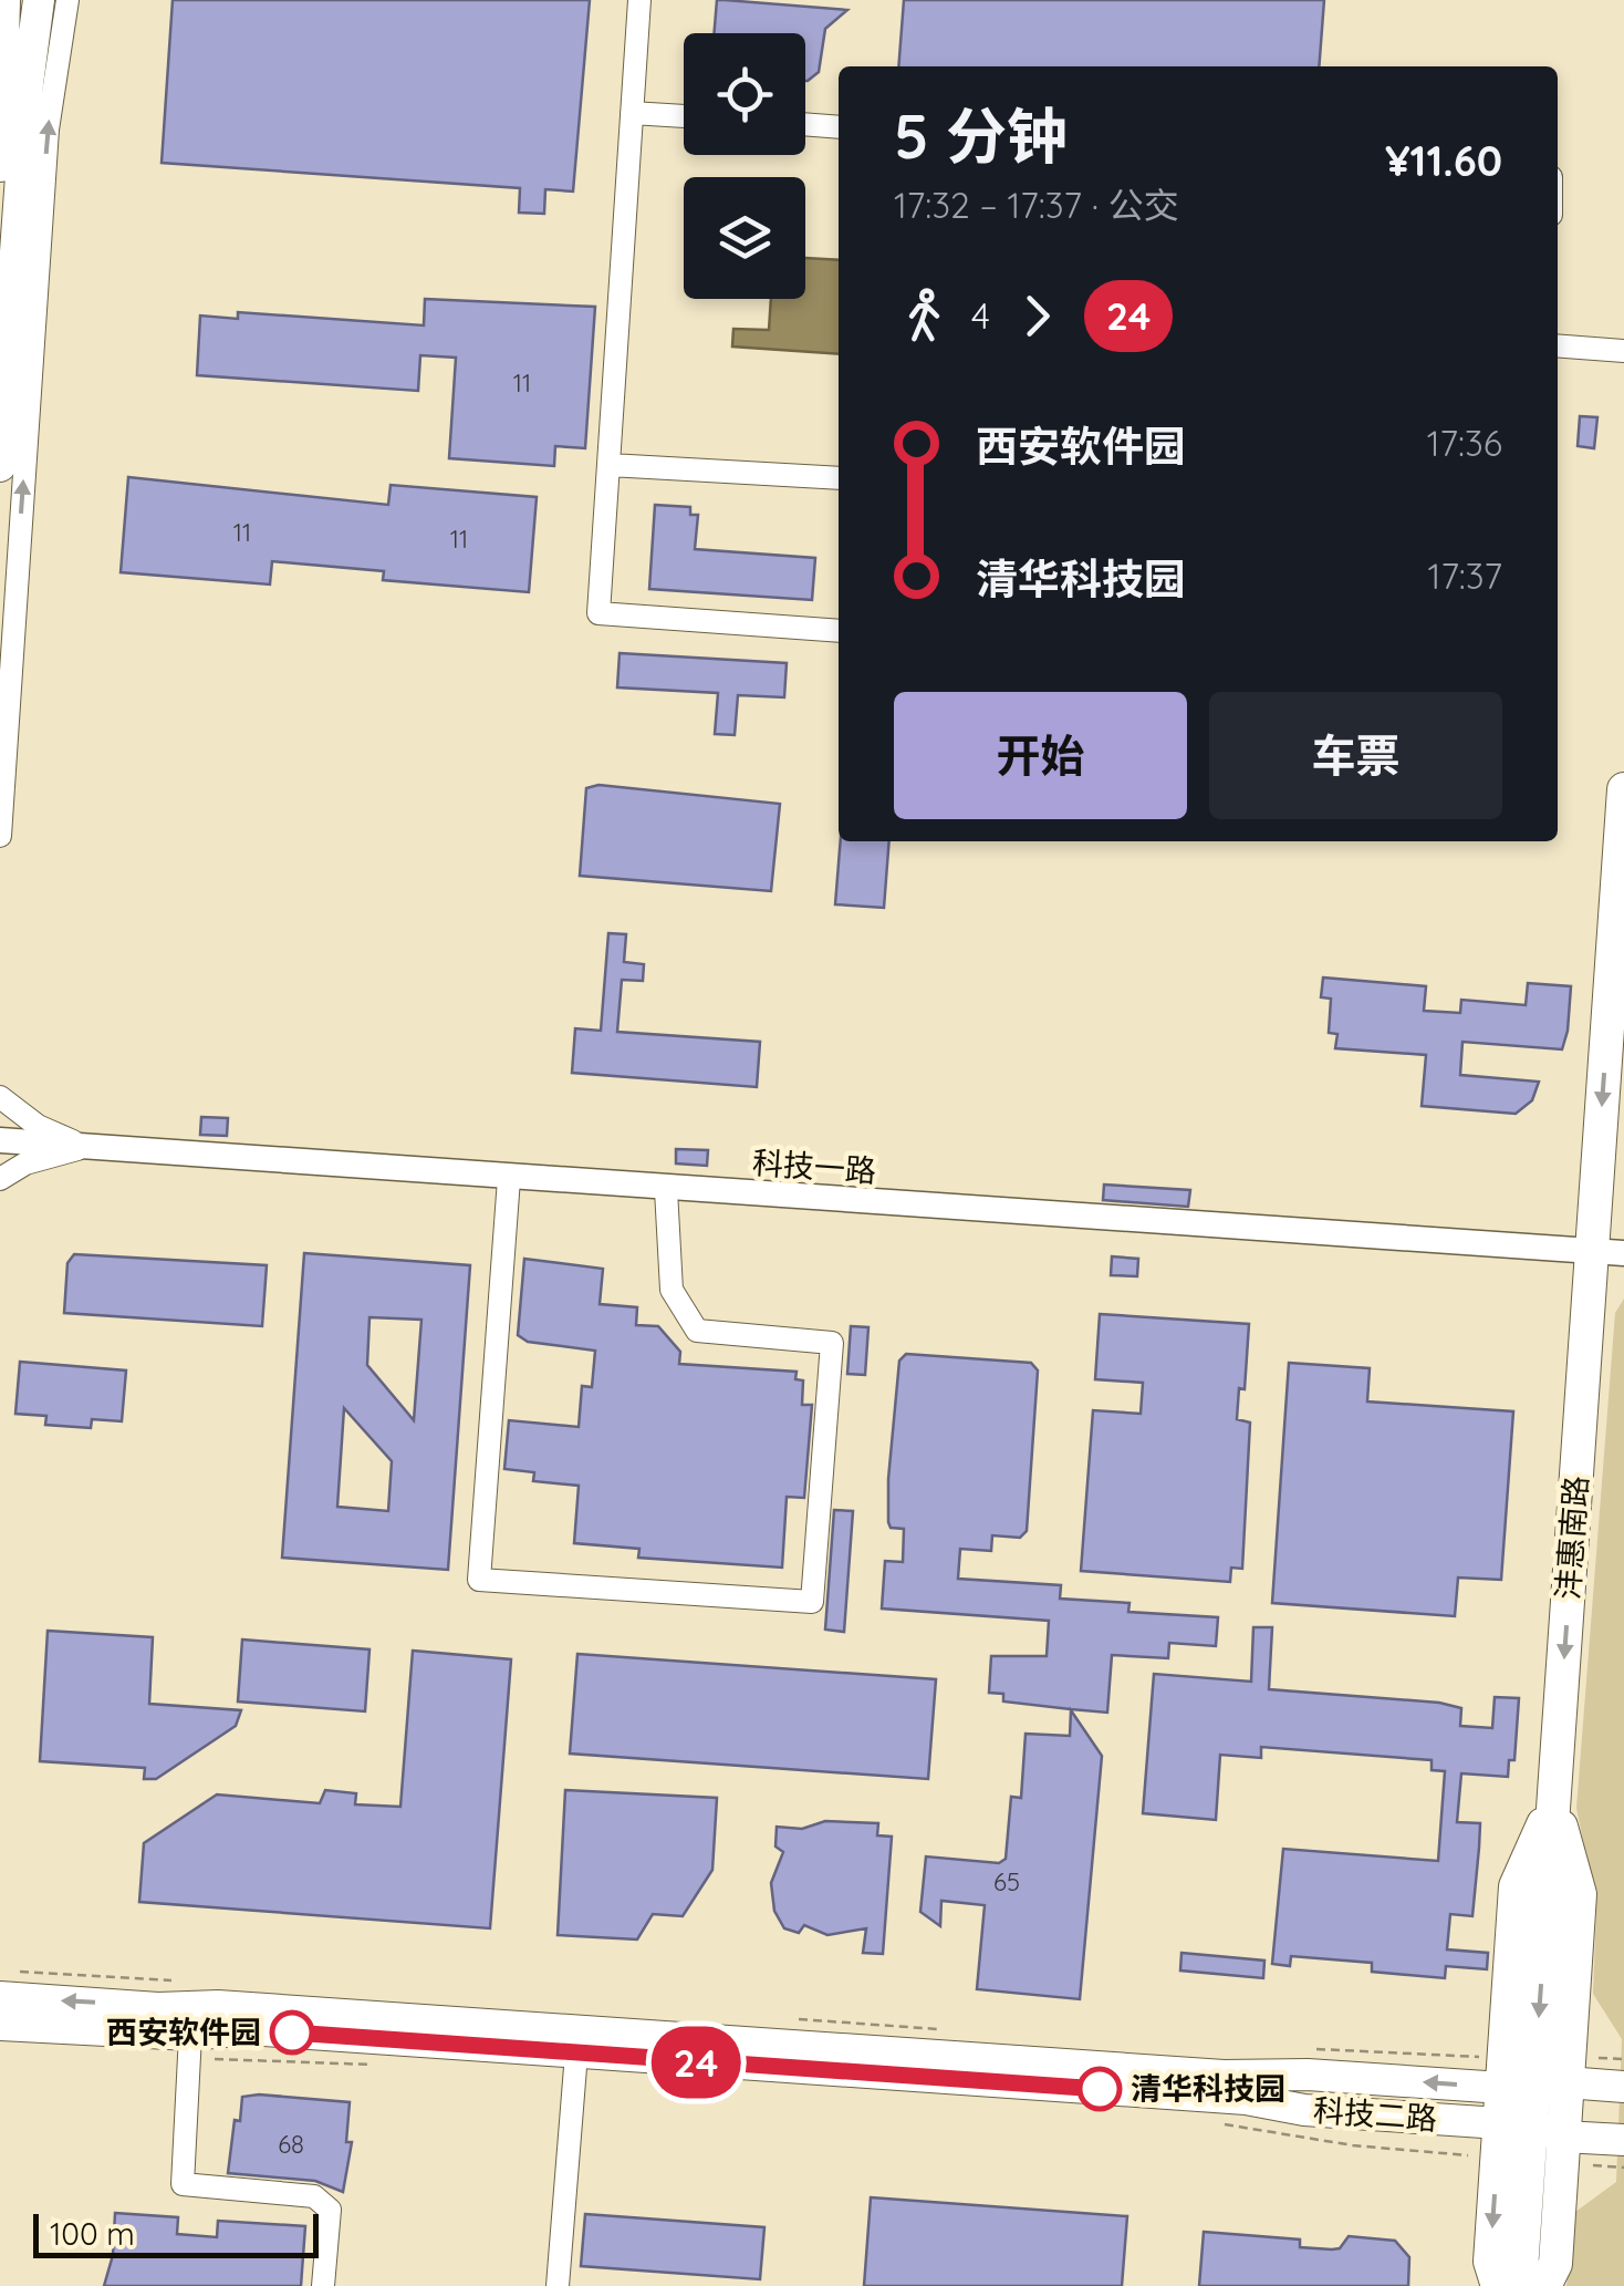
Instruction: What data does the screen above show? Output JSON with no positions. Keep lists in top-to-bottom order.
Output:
{
  "streets": {
    "main road": ["沣惠南路", "科技二路"],
    "street": ["科技一路"]
  },
  "crossings": [
    ["科技一路", "沣惠南路"],
    ["沣惠南路", "科技二路"]
  ],
  "one_way": ["沣惠南路"],
  "places": ["西安软件园", "清华科技园"],
  "lines": ["bus line 24"],
  "house_numbers": [
    "11",
    "11",
    "11",
    "65",
    "68"
  ],
  "scale_bar": "100 m",
  "page": {
    "on_map": "24",
    "heading": ["5 分钟", "17:32 – 17:37 · 公交", "¥11.60"],
    "legs": ["4", "24"],
    "list": [
      {
        "name": "西安软件园",
        "value": "17:36"
      },
      {
        "name": "清华科技园",
        "value": "17:37"
      }
    ],
    "buttons": ["开始", "车票"],
    "scale": "100 m"
  }
}
